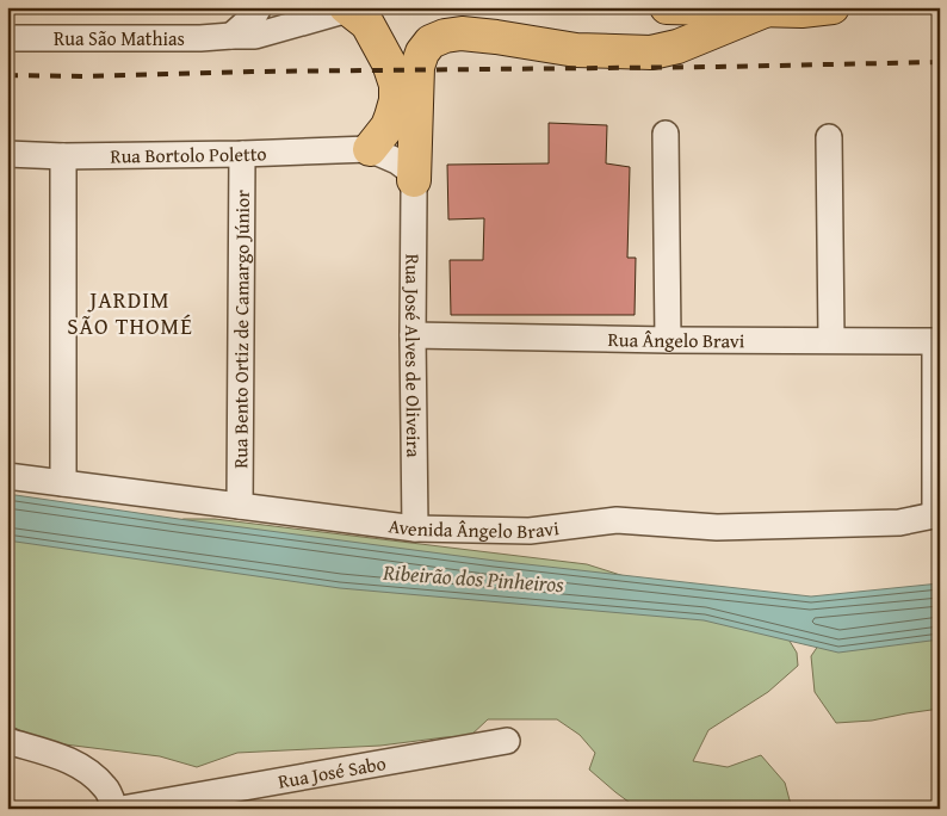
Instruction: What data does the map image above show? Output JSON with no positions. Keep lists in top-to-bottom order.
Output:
{
  "streets": {
    "street": [
      "Rua São Mathias",
      "Rua Bortolo Poletto",
      "Rua Bento Ortiz de Camargo Júnior",
      "Rua Ângelo Bravi",
      "Rua José Alves de Oliveira",
      "Avenida Ângelo Bravi",
      "Rua José Sabo"
    ]
  },
  "crossings": [
    ["Rua Bortolo Poletto", "Rua Bento Ortiz de Camargo Júnior"],
    ["Rua Bento Ortiz de Camargo Júnior", "Avenida Ângelo Bravi"],
    ["Rua Ângelo Bravi", "Rua José Alves de Oliveira"],
    ["Rua José Alves de Oliveira", "Avenida Ângelo Bravi"]
  ],
  "districts": ["JARDIM SÃO THOMÉ"],
  "water": ["Ribeirão dos Pinheiros"]
}
